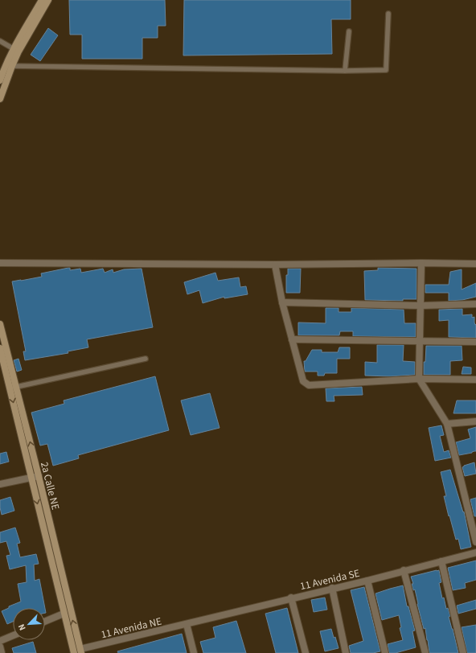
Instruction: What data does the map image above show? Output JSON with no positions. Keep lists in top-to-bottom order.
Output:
{
  "streets": {
    "main road": ["2a Calle NE"],
    "street": ["11 Avenida SE", "11 Avenida NE"]
  },
  "crossings": [
    ["2a Calle NE", "11 Avenida NE"],
    ["11 Avenida SE", "11 Avenida NE"]
  ],
  "north": "bottom left"
}
